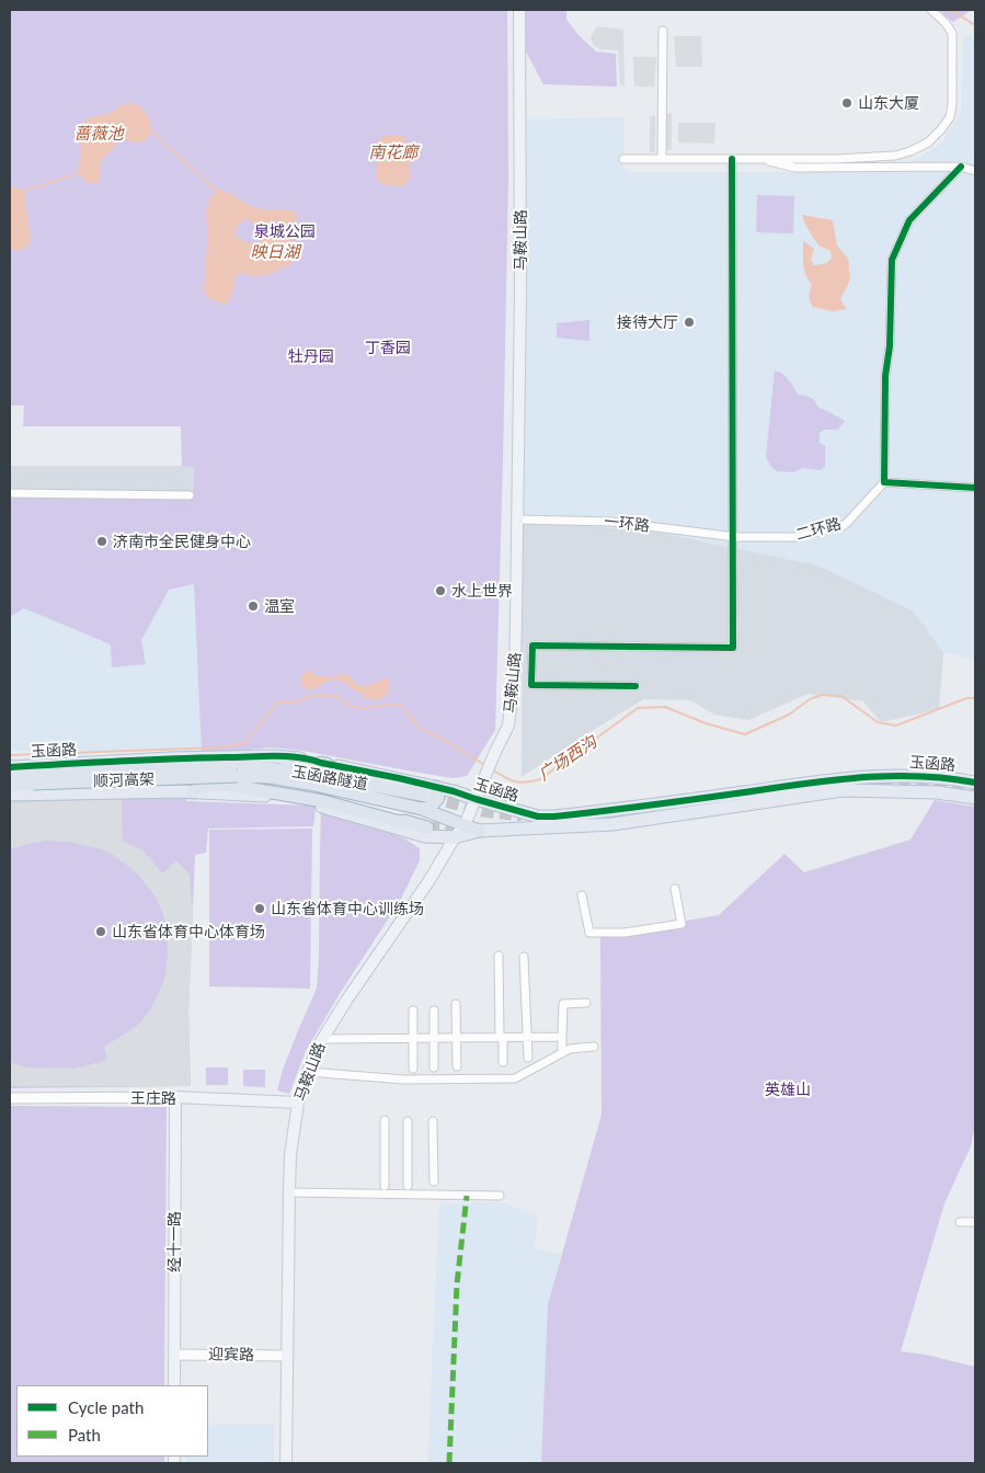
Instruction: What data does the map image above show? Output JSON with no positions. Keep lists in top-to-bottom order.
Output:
{
  "streets": {
    "highway": ["玉函路隧道", "顺河高架"],
    "main road": [
      "马鞍山路",
      "玉函路",
      "王庄路",
      "经十一路"
    ],
    "street": ["一环路", "二环路", "迎宾路"]
  },
  "crossings": [
    ["马鞍山路", "一环路"],
    ["马鞍山路", "玉函路"],
    ["马鞍山路", "王庄路"],
    ["马鞍山路", "迎宾路"],
    ["一环路", "二环路"],
    ["玉函路", "玉函路隧道"],
    ["玉函路隧道", "顺河高架"],
    ["王庄路", "经十一路"],
    ["经十一路", "迎宾路"]
  ],
  "water": [
    "蔷薇池",
    "南花廊",
    "映日湖",
    "广场西沟"
  ],
  "parks": [
    "泉城公园",
    "丁香园",
    "牡丹园",
    "英雄山"
  ],
  "places": [
    "山东大厦",
    "接待大厅",
    "济南市全民健身中心",
    "水上世界",
    "温室",
    "山东省体育中心训练场",
    "山东省体育中心体育场"
  ],
  "legend": ["Cycle path", "Path"]
}
